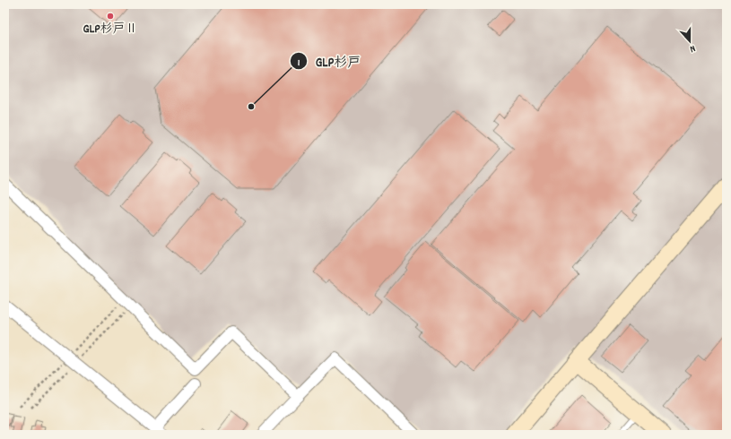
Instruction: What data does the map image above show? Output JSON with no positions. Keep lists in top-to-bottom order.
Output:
{
  "places": ["GLP杉戸Ⅱ", "GLP杉戸"],
  "north": "bottom"
}
